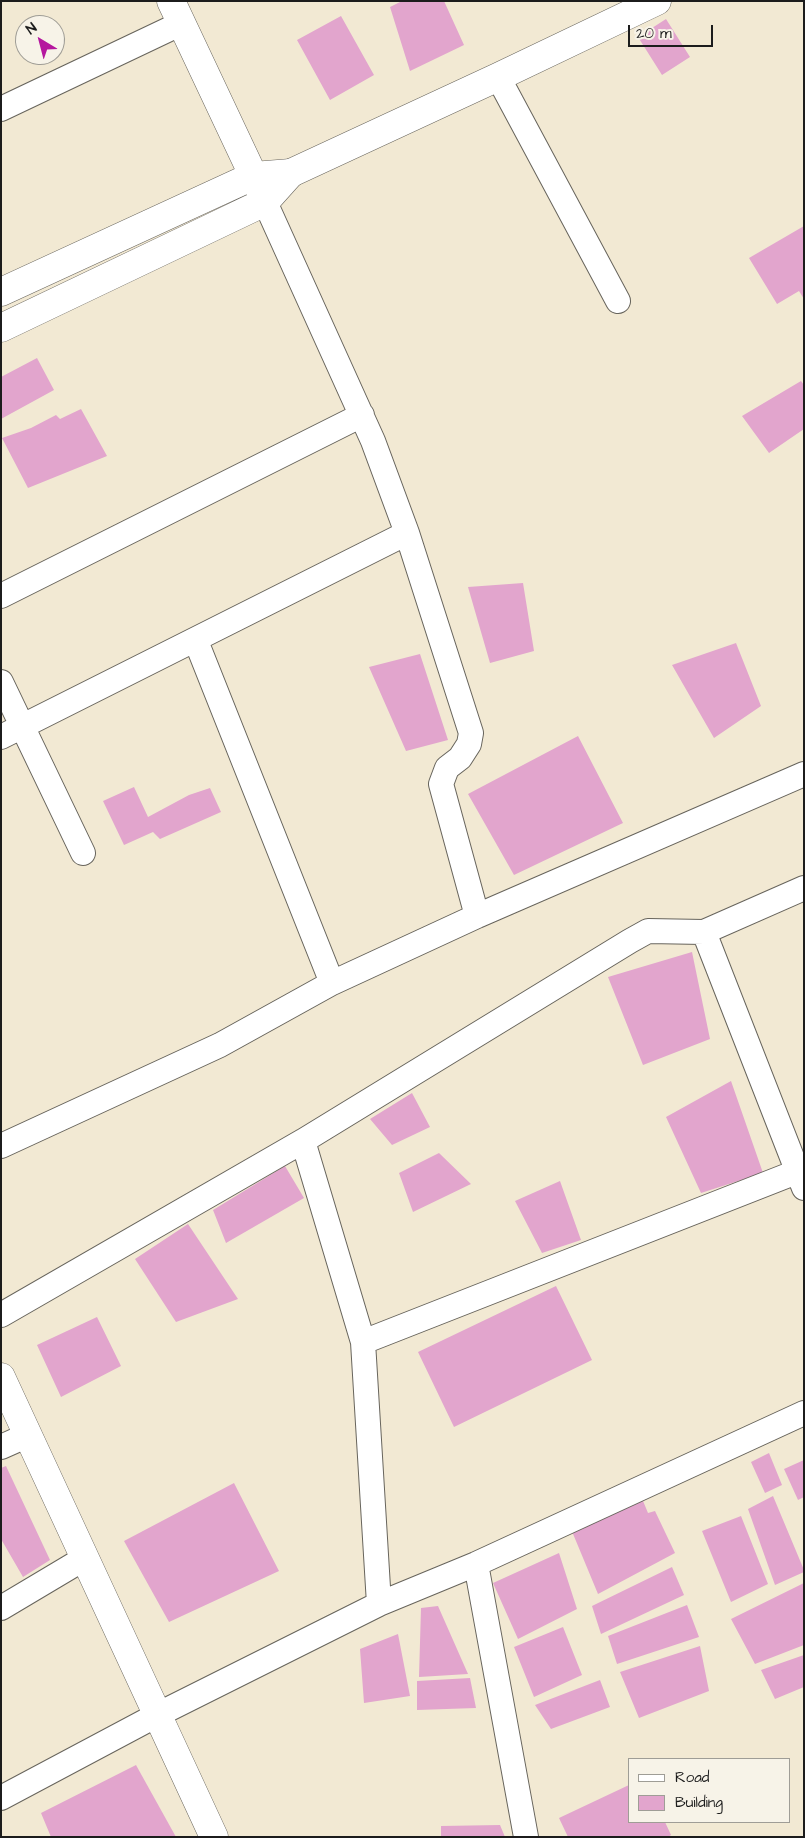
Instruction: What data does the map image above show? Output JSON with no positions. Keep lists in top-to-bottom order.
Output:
{
  "legend": ["Road", "Building"],
  "scale_bar": "20 m",
  "north": "top left"
}
